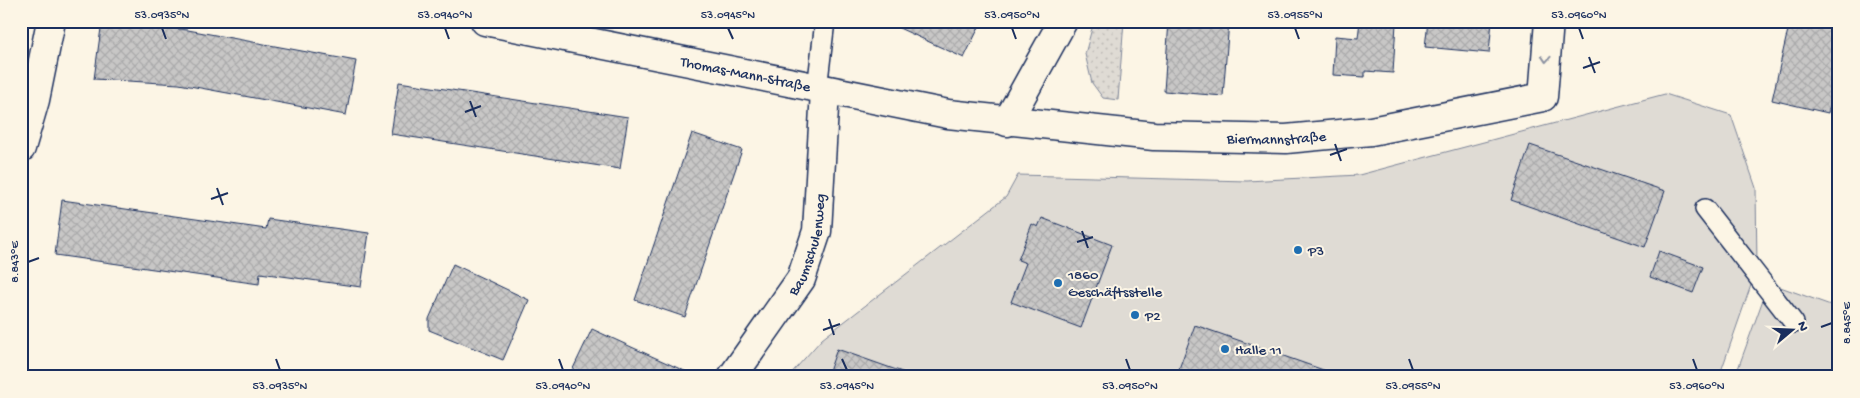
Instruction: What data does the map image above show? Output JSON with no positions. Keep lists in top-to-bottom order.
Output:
{
  "streets": {
    "street": ["Thomas-Mann-Straße", "Biermannstraße", "Baumschulenweg"]
  },
  "crossings": [
    ["Thomas-Mann-Straße", "Biermannstraße"],
    ["Thomas-Mann-Straße", "Baumschulenweg"]
  ],
  "one_way": ["Biermannstraße"],
  "places": [
    "P3",
    "1860 Geschäftsstelle",
    "P2",
    "Halle 11"
  ],
  "north": "right",
  "coordinates": [
    "53.0935°N",
    "53.0940°N",
    "53.0945°N",
    "53.0950°N",
    "53.0955°N",
    "53.0960°N",
    "8.843°E",
    "8.845°E"
  ]
}
